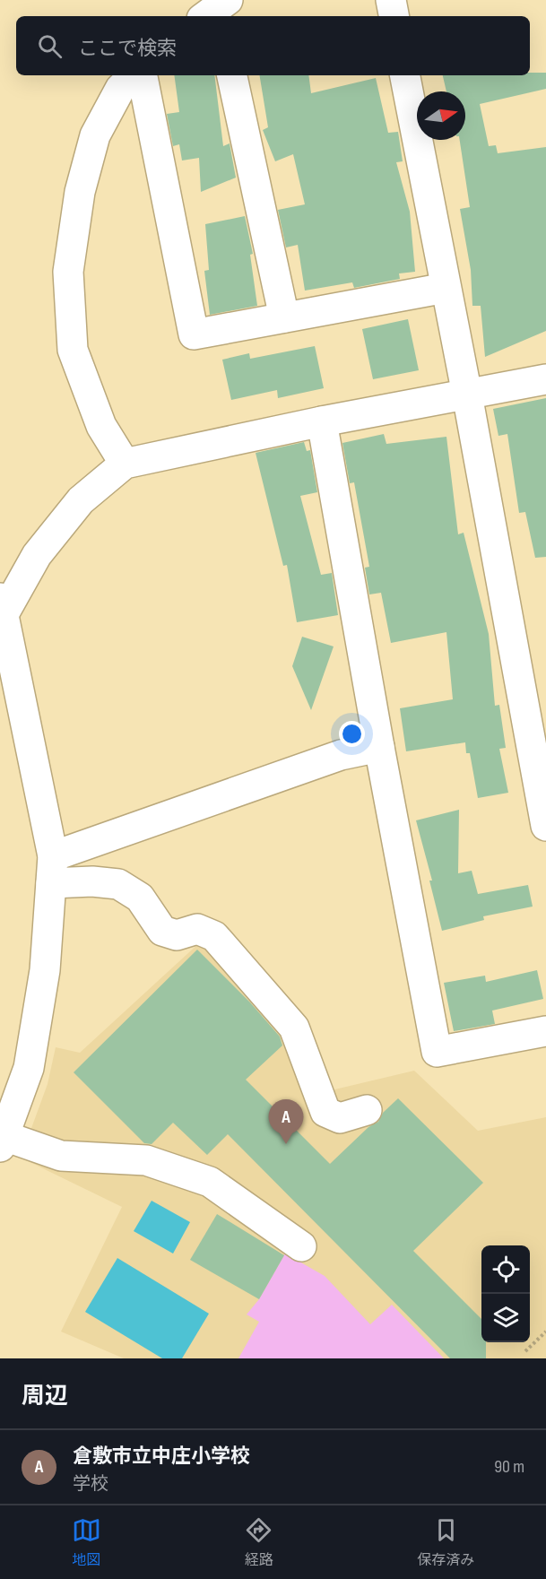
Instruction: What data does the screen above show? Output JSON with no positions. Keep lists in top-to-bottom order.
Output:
{
  "north": "right",
  "page": {
    "search": "ここで検索",
    "pins": "A",
    "heading": "周辺",
    "list": [
      {
        "mark": "A",
        "name": "倉敷市立中庄小学校",
        "note": "学校",
        "value": "90 m"
      }
    ],
    "nav": ["地図", "経路", "保存済み"]
  }
}
